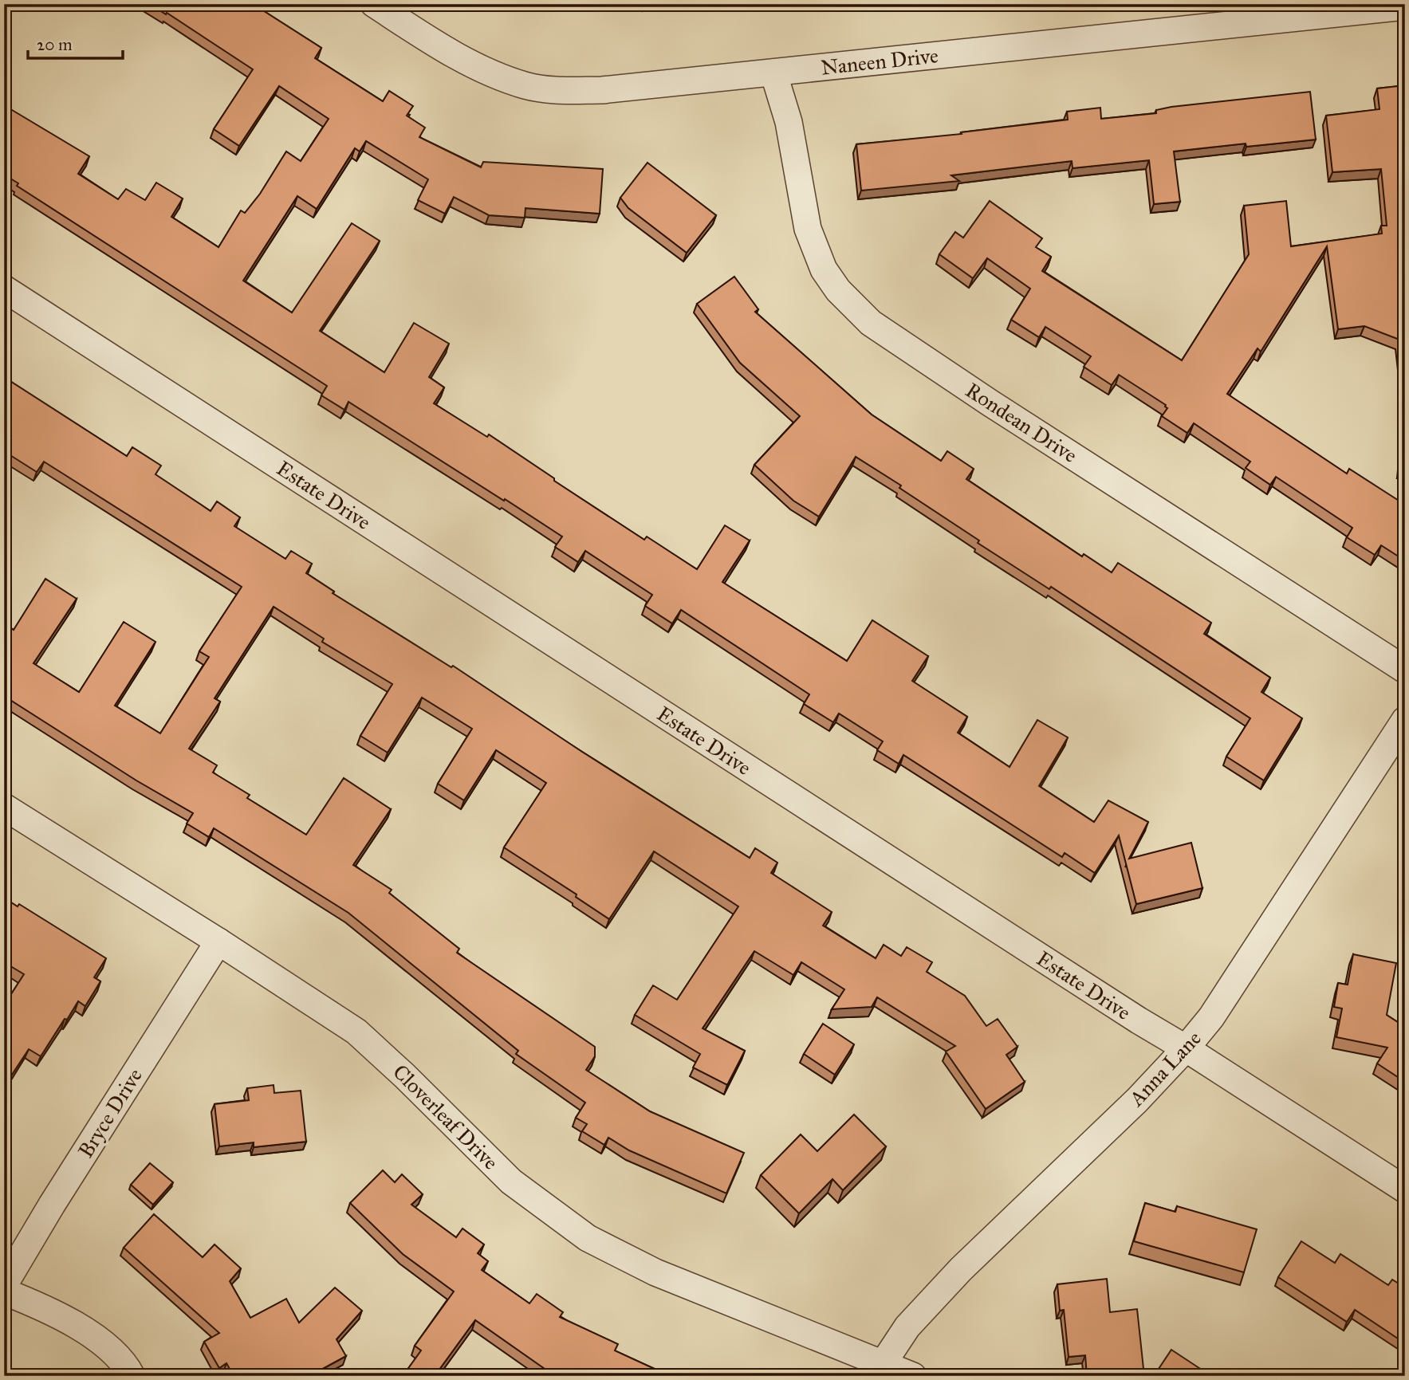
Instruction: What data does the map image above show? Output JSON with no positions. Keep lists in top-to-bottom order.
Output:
{
  "streets": {
    "street": [
      "Naneen Drive",
      "Rondean Drive",
      "Estate Drive",
      "Anna Lane",
      "Bryce Drive",
      "Cloverleaf Drive"
    ]
  },
  "crossings": [
    ["Naneen Drive", "Rondean Drive"],
    ["Estate Drive", "Anna Lane"],
    ["Anna Lane", "Cloverleaf Drive"],
    ["Bryce Drive", "Cloverleaf Drive"]
  ],
  "scale_bar": "20 m"
}
